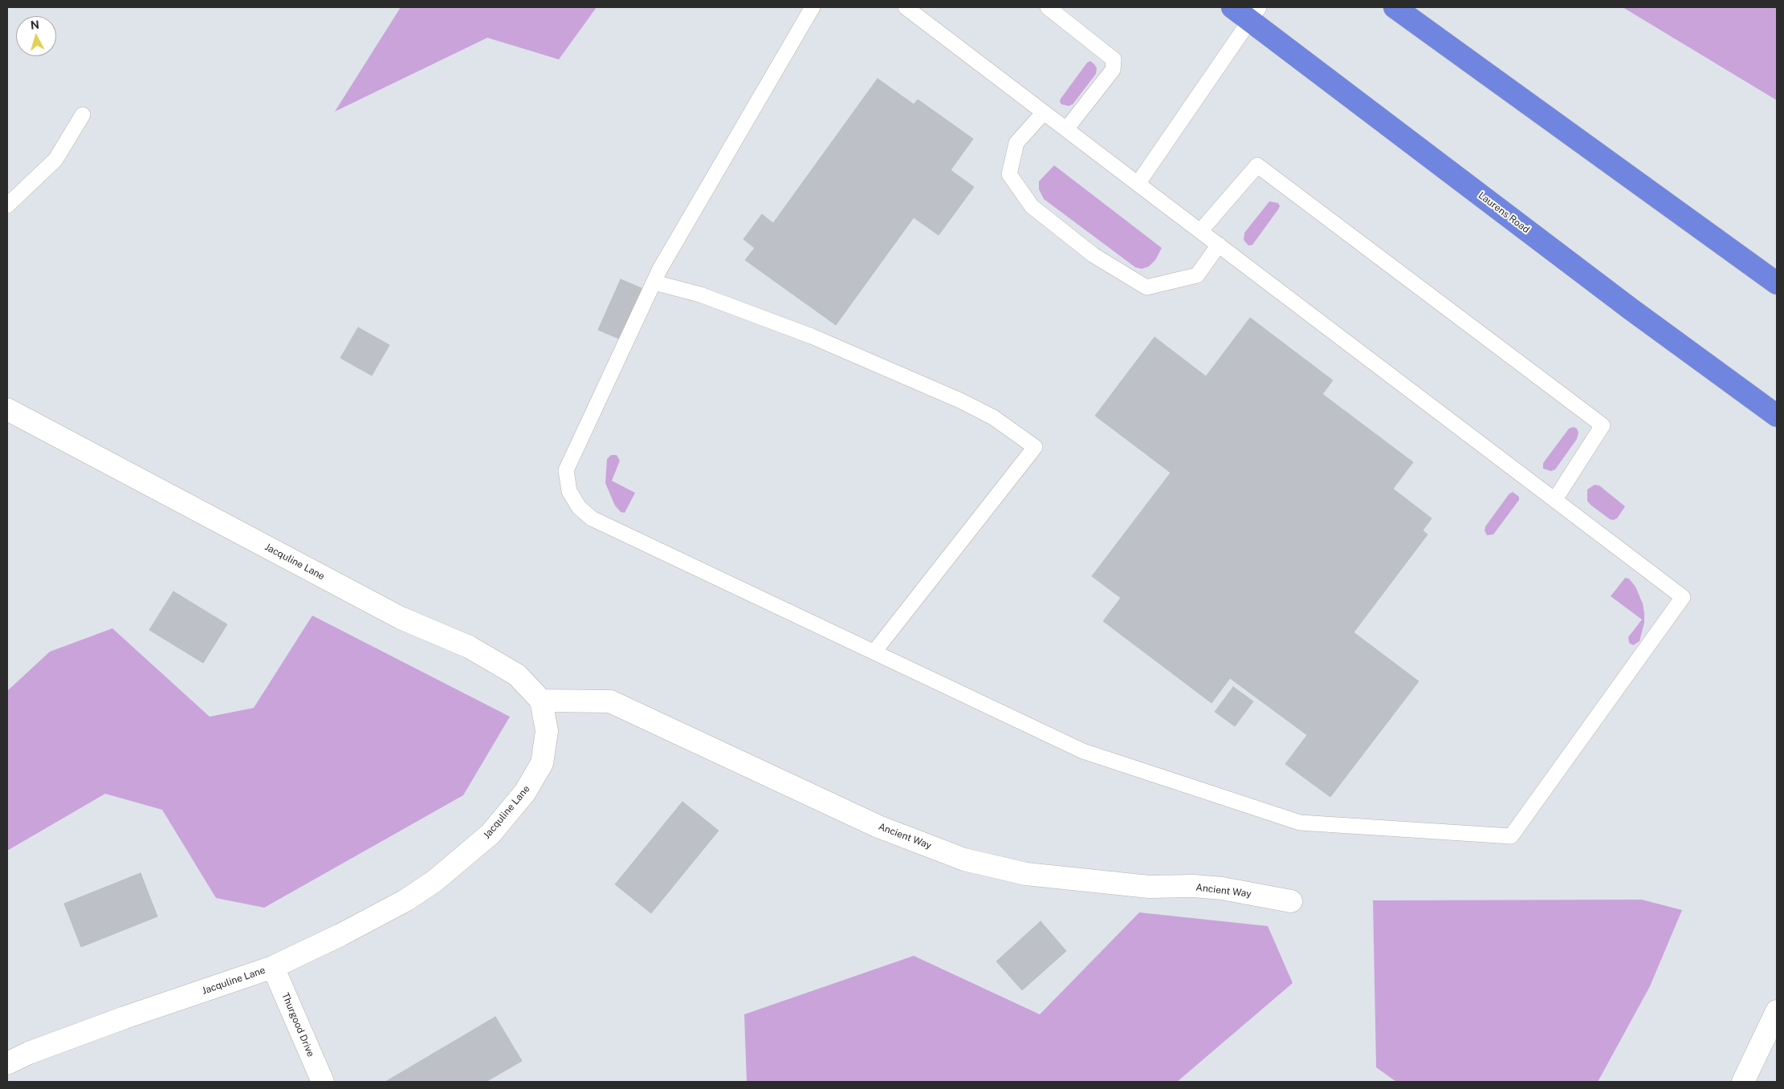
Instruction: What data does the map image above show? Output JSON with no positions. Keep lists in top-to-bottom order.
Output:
{
  "streets": {
    "main road": ["Laurens Road"],
    "street": ["Jacquline Lane", "Ancient Way", "Thurgood Drive"]
  },
  "crossings": [
    ["Jacquline Lane", "Ancient Way"],
    ["Jacquline Lane", "Thurgood Drive"]
  ],
  "north": "top"
}
